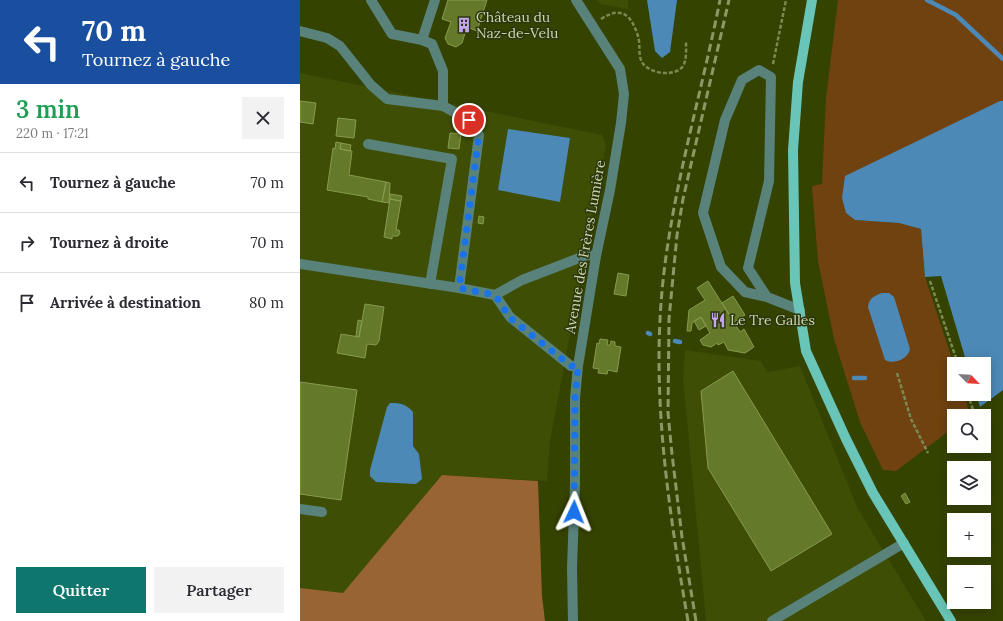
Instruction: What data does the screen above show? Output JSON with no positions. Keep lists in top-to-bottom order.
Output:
{
  "streets": {
    "street": ["Avenue des Frères Lumière"]
  },
  "places": {
    "building": ["Château du Naz-de-Velu"],
    "restaurant": ["Le Tre Galles"]
  },
  "north": "bottom right",
  "page": {
    "turn": ["70 m", "Tournez à gauche"],
    "heading": ["3 min", "220 m · 17:21"],
    "list": [
      {
        "name": "Tournez à gauche",
        "value": "70 m"
      },
      {
        "name": "Tournez à droite",
        "value": "70 m"
      },
      {
        "name": "Arrivée à destination",
        "value": "80 m"
      }
    ],
    "map_buttons": ["+", "−"],
    "buttons": ["Quitter", "Partager"]
  }
}
